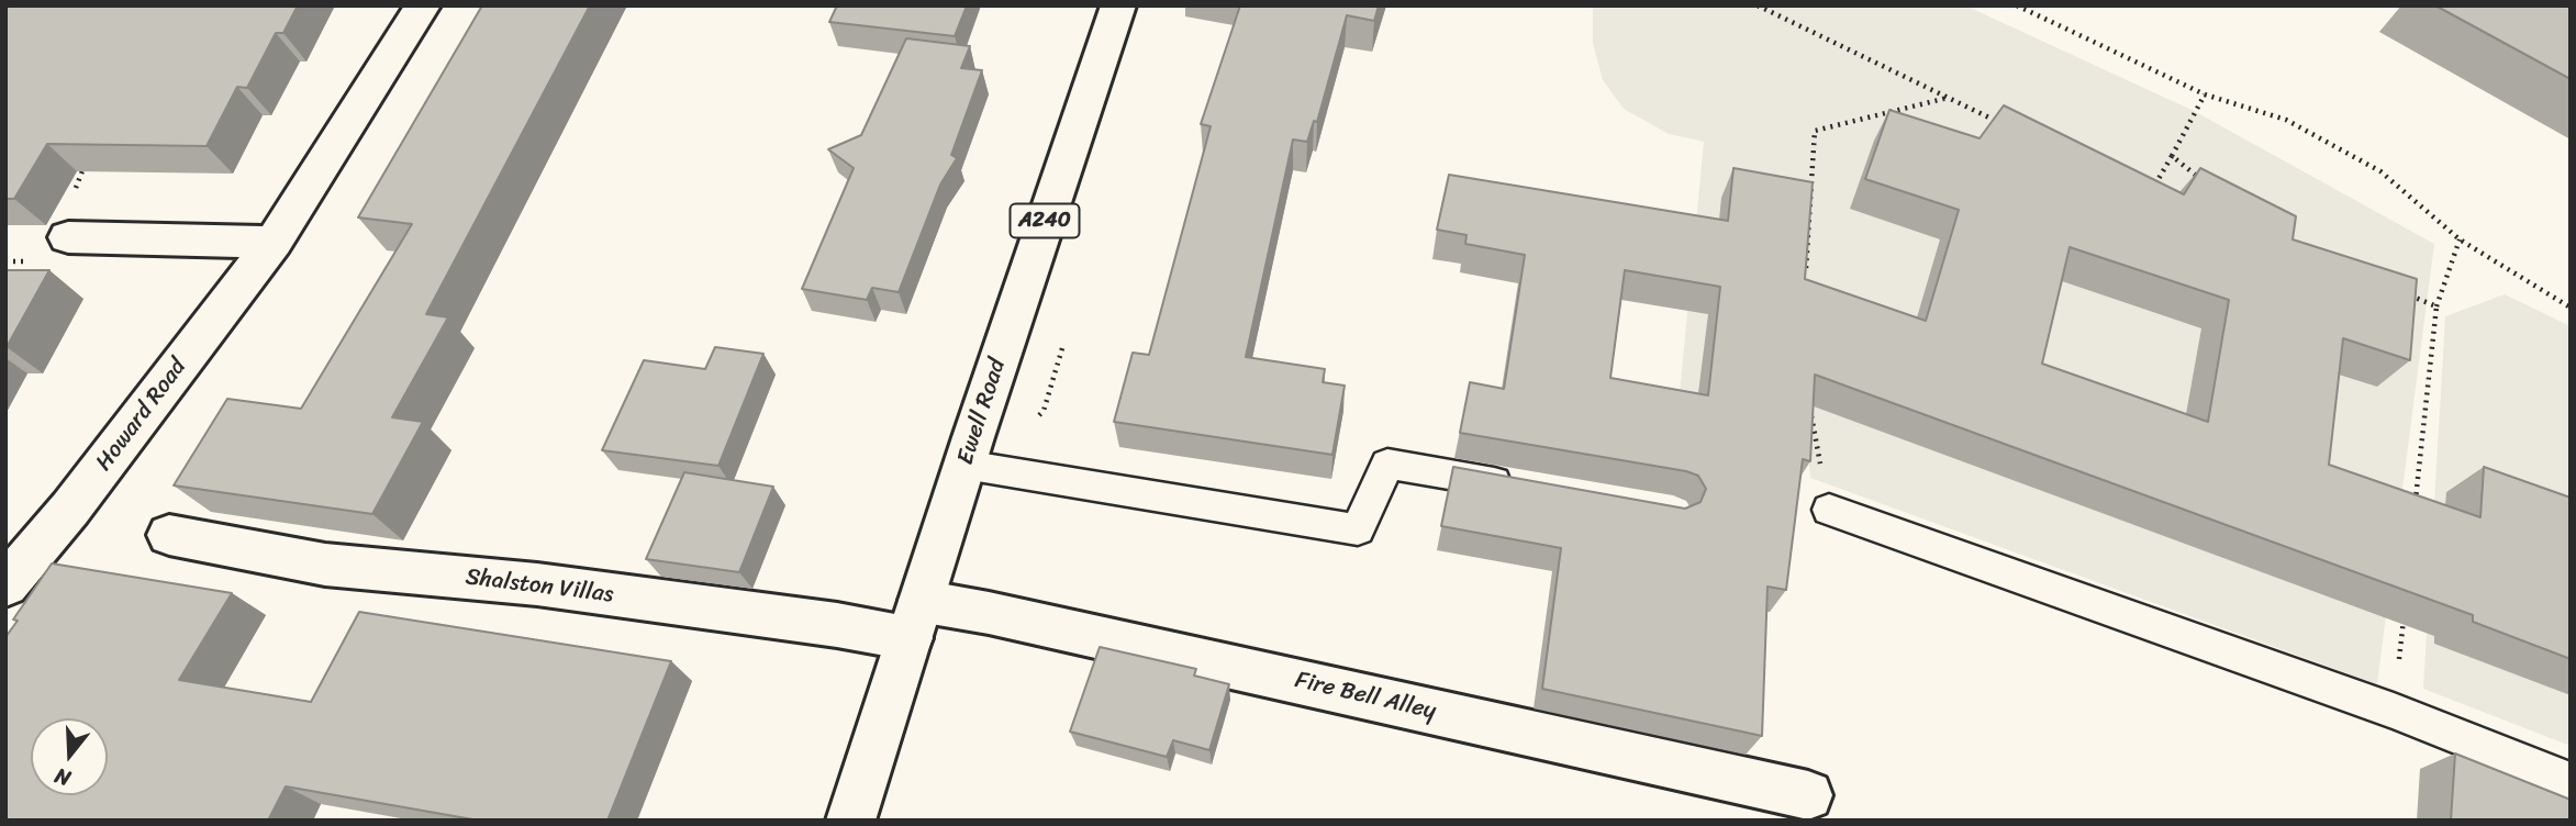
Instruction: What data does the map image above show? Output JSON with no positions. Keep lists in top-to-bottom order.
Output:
{
  "streets": {
    "street": [
      "A240",
      "Ewell Road",
      "Howard Road",
      "Shalston Villas",
      "Fire Bell Alley"
    ]
  },
  "crossings": [
    ["Ewell Road", "Shalston Villas"],
    ["Ewell Road", "Fire Bell Alley"],
    ["Shalston Villas", "Fire Bell Alley"]
  ],
  "north": "bottom"
}
